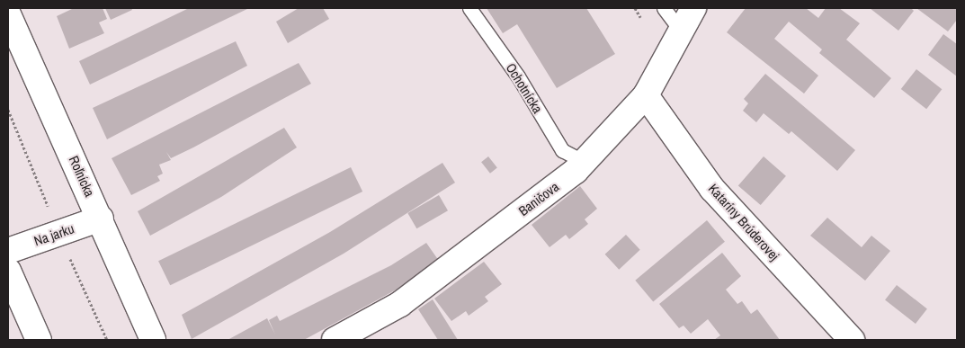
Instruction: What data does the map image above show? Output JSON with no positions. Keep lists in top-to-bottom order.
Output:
{
  "streets": {
    "street": [
      "Roľnícka",
      "Baničova",
      "Kataríny Brúderovej",
      "Na jarku"
    ],
    "lane": ["Ochotnícka"]
  },
  "crossings": [
    ["Ochotnícka", "Baničova"],
    ["Roľnícka", "Na jarku"],
    ["Baničova", "Kataríny Brúderovej"]
  ]
}
